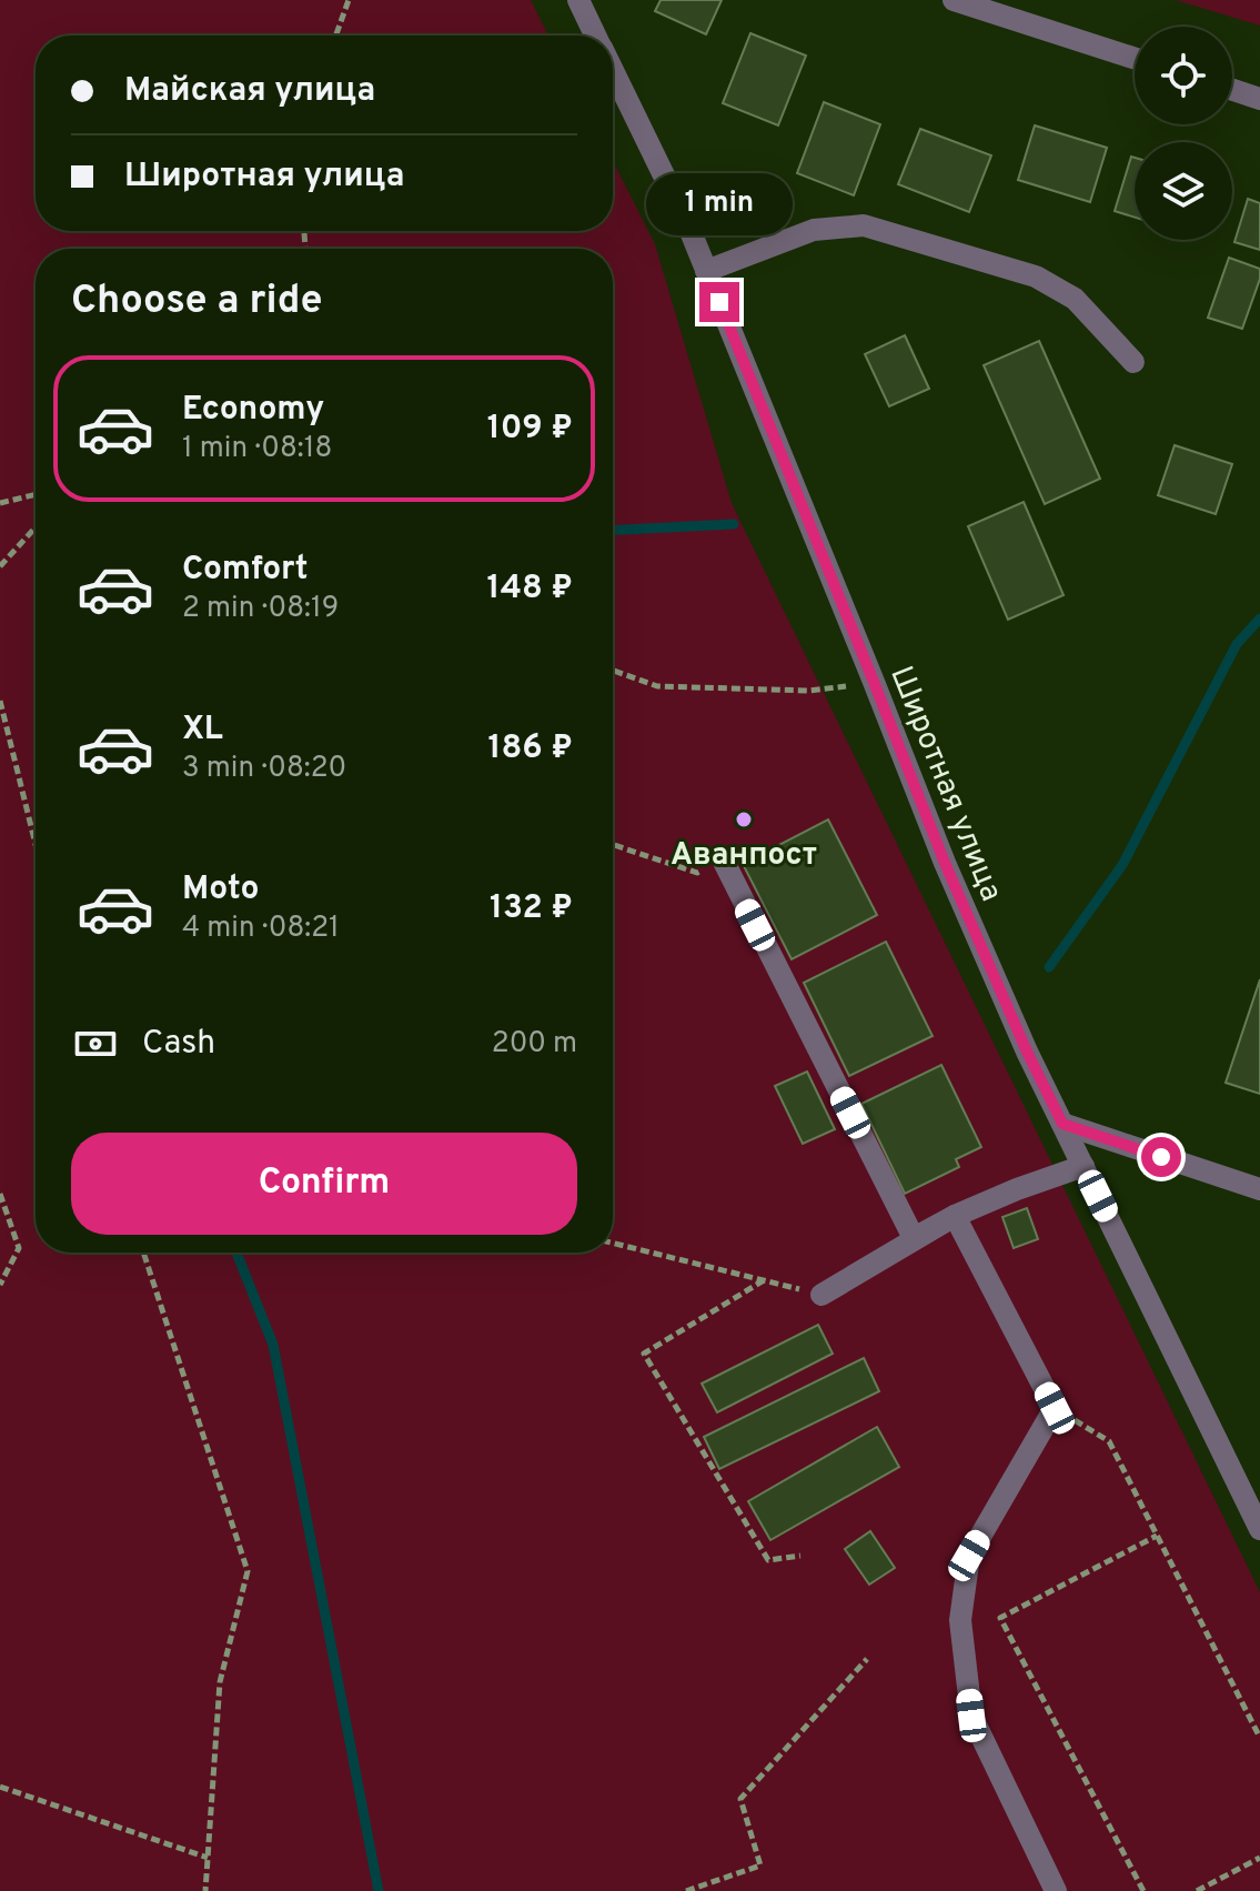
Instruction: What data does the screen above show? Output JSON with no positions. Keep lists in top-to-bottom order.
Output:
{
  "streets": {
    "street": ["Широтная улица"]
  },
  "places": ["Аванпост"],
  "page": {
    "banner": ["Майская улица", "Широтная улица"],
    "bubble": "1 min",
    "heading": "Choose a ride",
    "list": [
      {
        "name": "Economy",
        "note": "1 min · 08:18",
        "value": "109 ₽"
      },
      {
        "name": "Comfort",
        "note": "2 min · 08:19",
        "value": "148 ₽"
      },
      {
        "name": "XL",
        "note": "3 min · 08:20",
        "value": "186 ₽"
      },
      {
        "name": "Moto",
        "note": "4 min · 08:21",
        "value": "132 ₽"
      }
    ],
    "pay": ["Cash", "200 m"],
    "buttons": "Confirm"
  }
}
